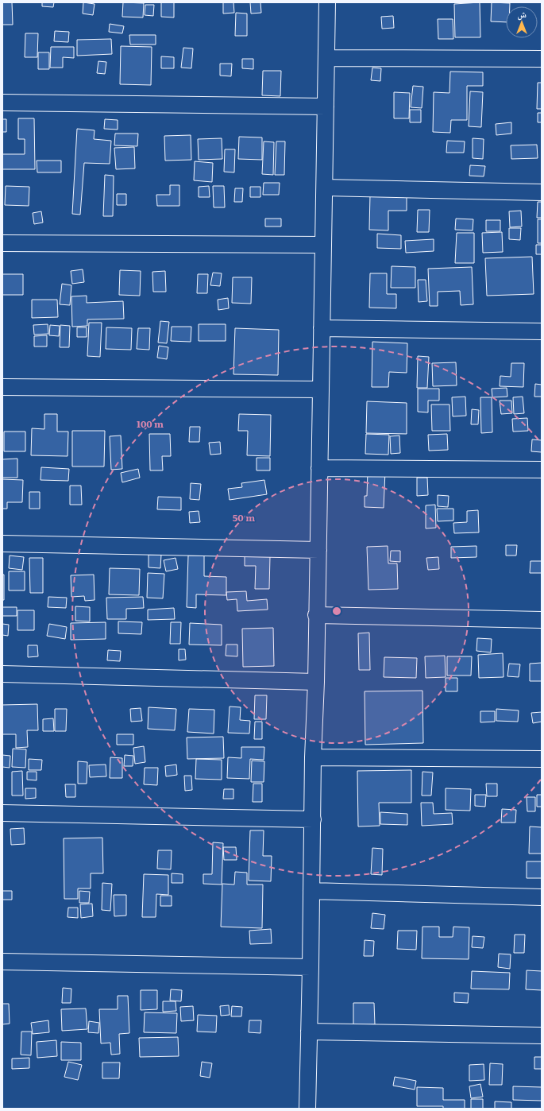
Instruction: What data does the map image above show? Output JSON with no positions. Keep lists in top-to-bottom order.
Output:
{
  "north": "top",
  "rings": ["100 m", "50 m"]
}
